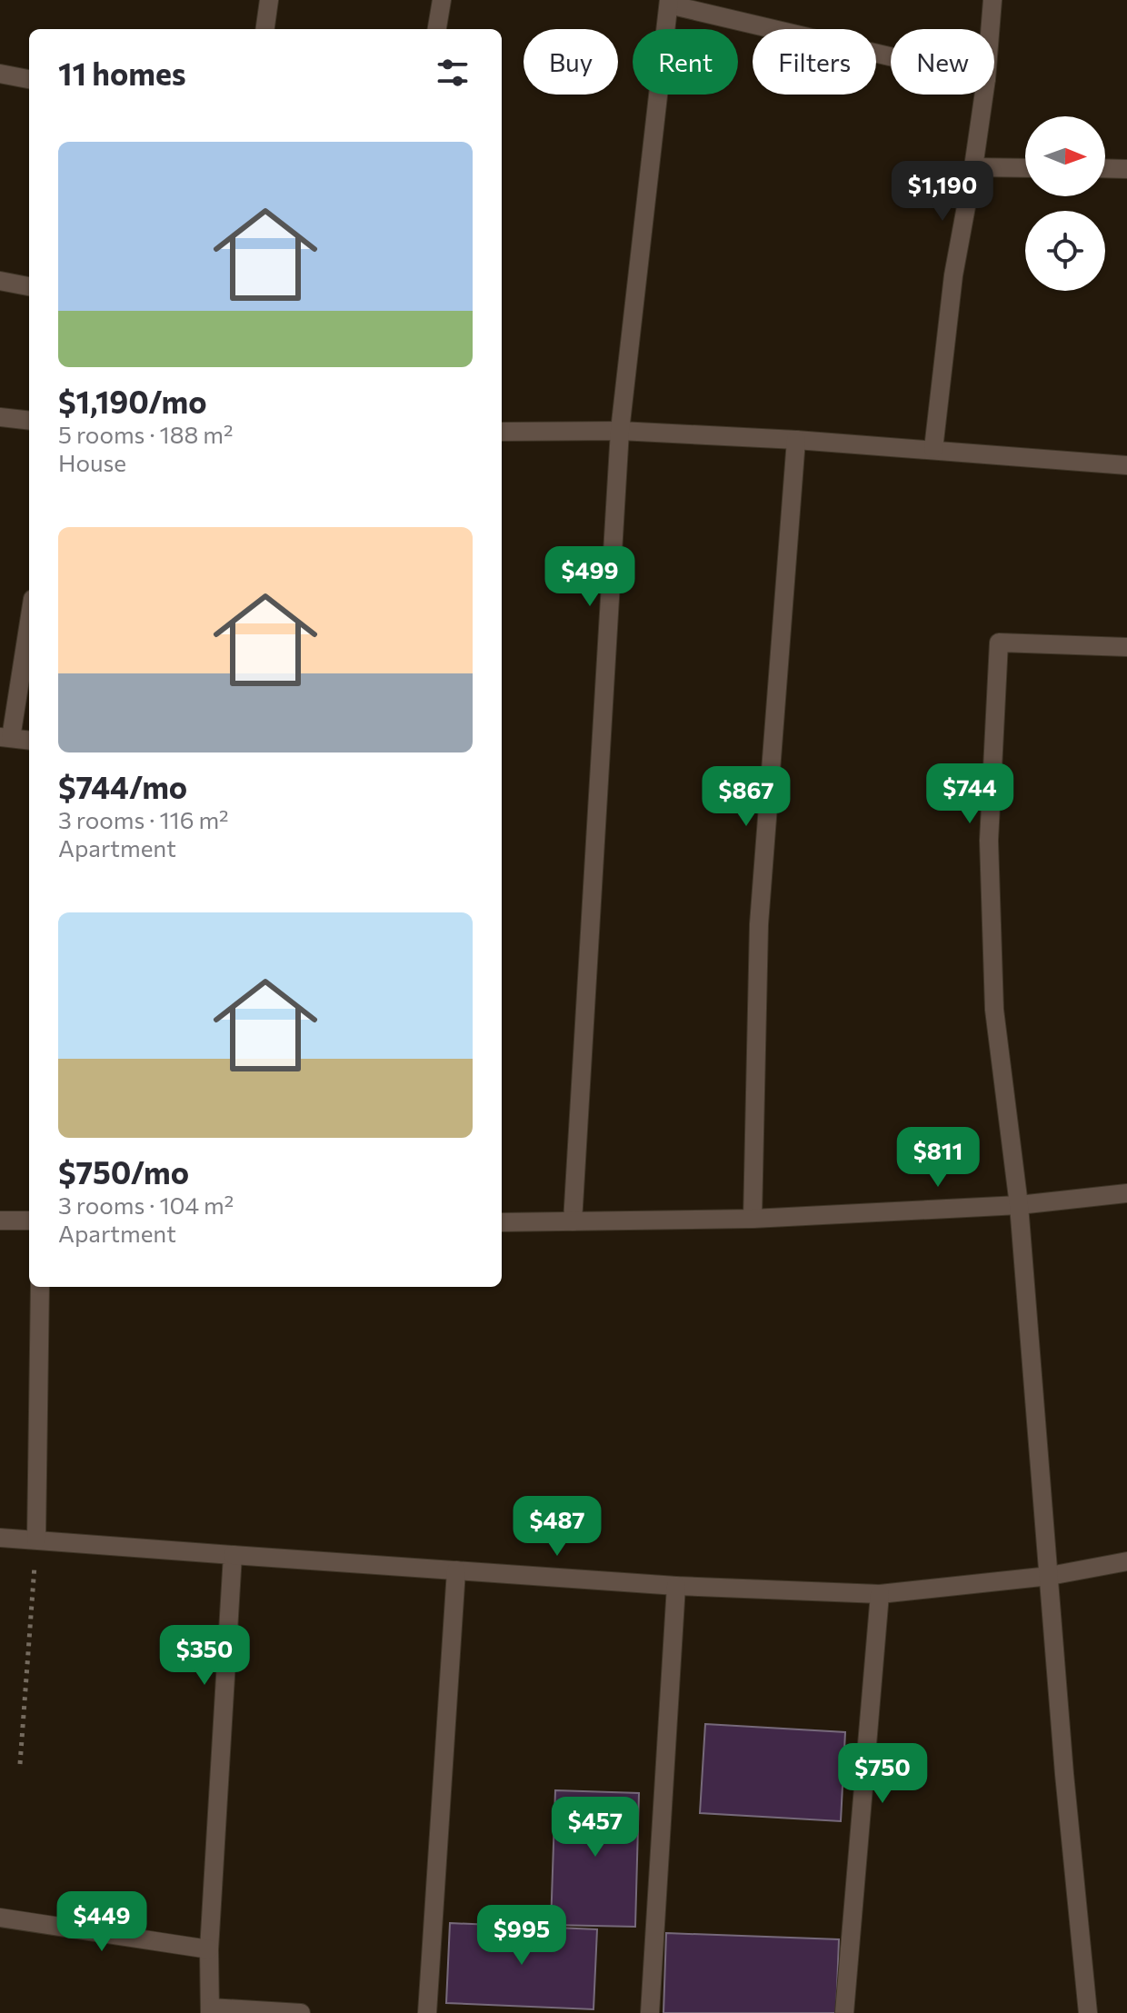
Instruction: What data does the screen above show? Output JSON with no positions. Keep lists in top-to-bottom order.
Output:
{
  "north": "right",
  "page": {
    "chip": [
      "Buy",
      "Rent",
      "Filters",
      "New"
    ],
    "heading": "11 homes",
    "list": [
      {
        "name": "$1,190/mo",
        "note": "5 rooms · 188 m² · House"
      },
      {
        "name": "$744/mo",
        "note": "3 rooms · 116 m² · Apartment"
      },
      {
        "name": "$750/mo",
        "note": "3 rooms · 104 m² · Apartment"
      }
    ],
    "price": [
      "$1,190",
      "$499",
      "$744",
      "$867",
      "$811",
      "$487",
      "$350",
      "$750",
      "$457",
      "$449",
      "$995"
    ]
  }
}
